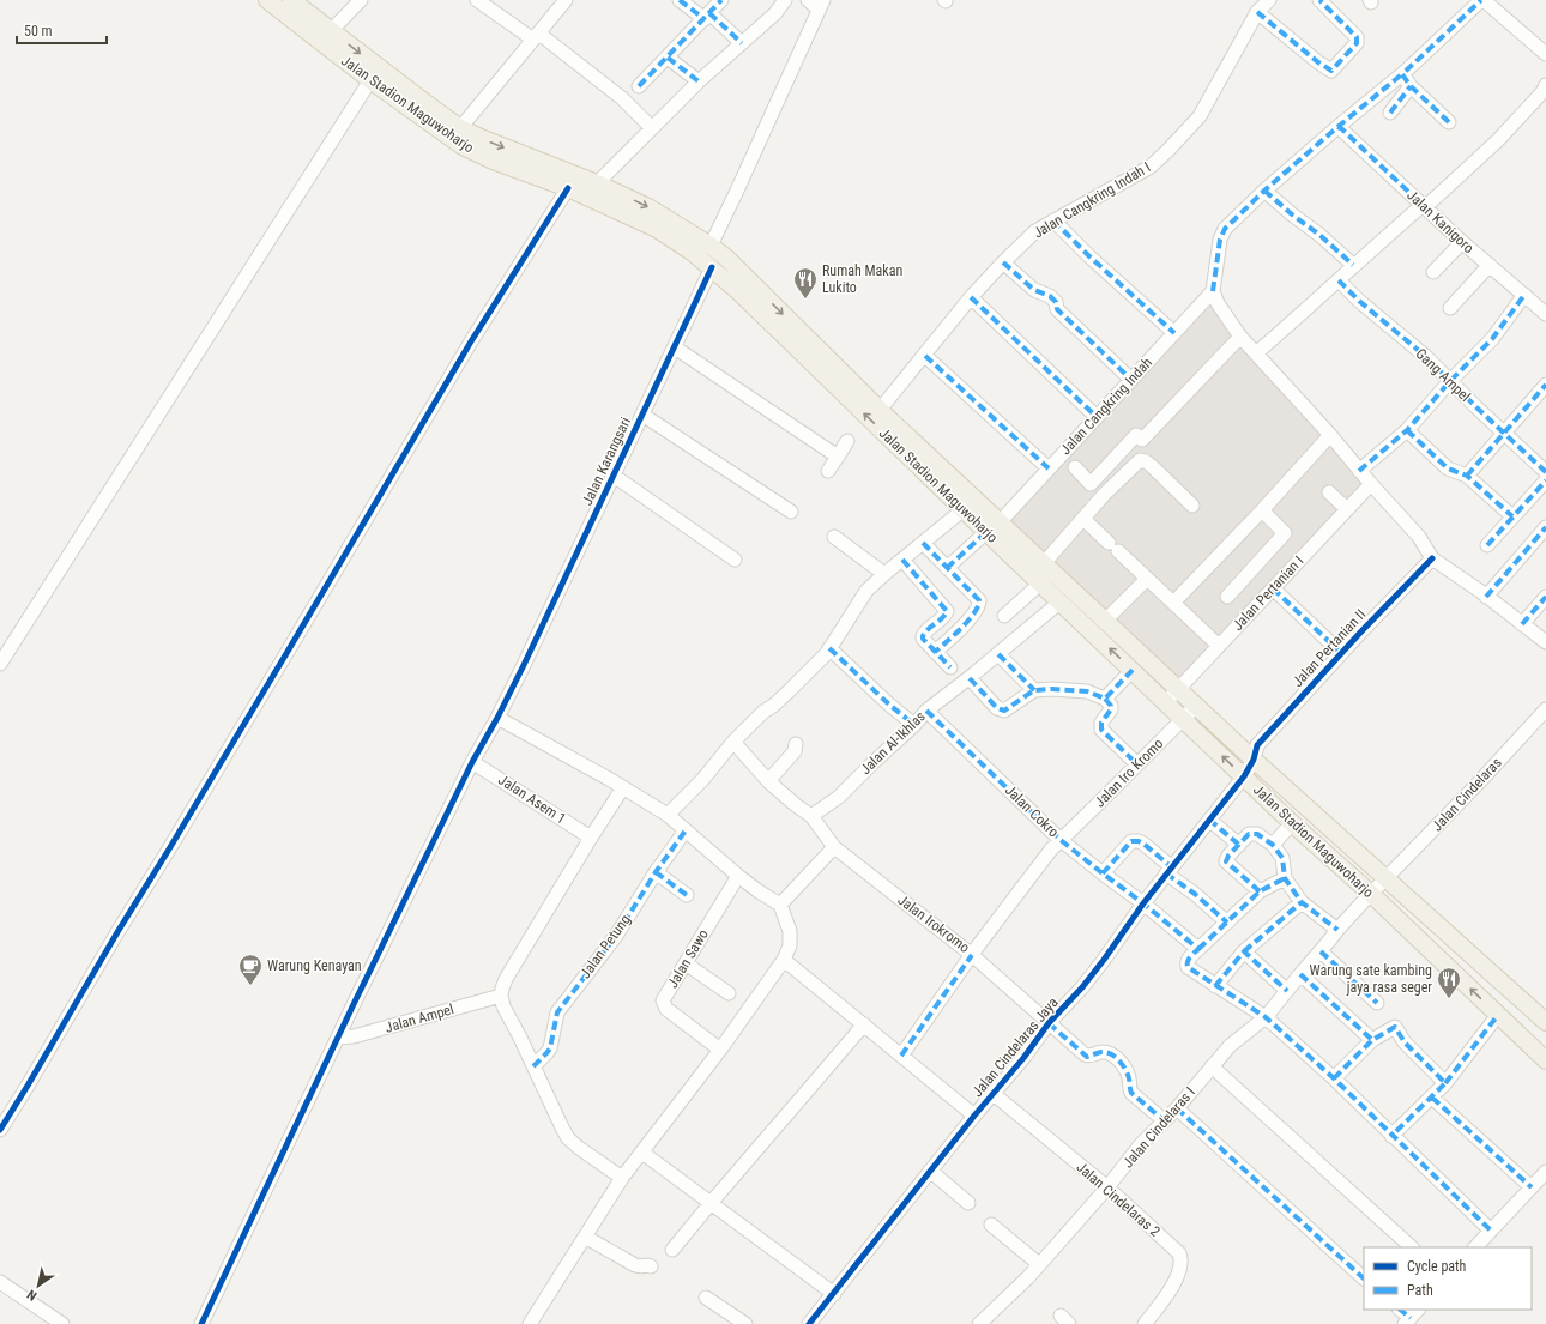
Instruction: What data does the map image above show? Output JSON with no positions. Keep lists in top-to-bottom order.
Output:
{
  "streets": {
    "main road": ["Jalan Stadion Maguwoharjo"],
    "street": [
      "Jalan Cangkring Indah I",
      "Jalan Kanigoro",
      "Gang Ampel",
      "Jalan Cangkring Indah",
      "Jalan Karangsari",
      "Jalan Pertanian I",
      "Jalan Pertanian II",
      "Jalan Al-Ikhlas",
      "Jalan Iro Kromo",
      "Jalan Cindelaras",
      "Jalan Asem 1",
      "Jalan Cokro",
      "Jalan Irokromo",
      "Jalan Petung",
      "Jalan Sawo",
      "Jalan Ampel",
      "Jalan Cindelaras Jaya",
      "Jalan Cindelaras I",
      "Jalan Cindelaras 2"
    ]
  },
  "crossings": [
    ["Jalan Stadion Maguwoharjo", "Jalan Cangkring Indah I"],
    ["Jalan Stadion Maguwoharjo", "Jalan Cangkring Indah"],
    ["Jalan Stadion Maguwoharjo", "Jalan Karangsari"],
    ["Jalan Stadion Maguwoharjo", "Jalan Pertanian I"],
    ["Jalan Stadion Maguwoharjo", "Jalan Pertanian II"],
    ["Jalan Stadion Maguwoharjo", "Jalan Al-Ikhlas"],
    ["Jalan Stadion Maguwoharjo", "Jalan Iro Kromo"],
    ["Jalan Stadion Maguwoharjo", "Jalan Cindelaras"],
    ["Jalan Stadion Maguwoharjo", "Jalan Cindelaras Jaya"],
    ["Jalan Stadion Maguwoharjo", "Jalan Cindelaras I"],
    ["Jalan Karangsari", "Jalan Asem 1"],
    ["Jalan Karangsari", "Jalan Ampel"],
    ["Jalan Pertanian II", "Jalan Cindelaras Jaya"],
    ["Jalan Al-Ikhlas", "Jalan Cokro"],
    ["Jalan Al-Ikhlas", "Jalan Irokromo"],
    ["Jalan Iro Kromo", "Jalan Cokro"],
    ["Jalan Iro Kromo", "Jalan Irokromo"],
    ["Jalan Cindelaras", "Jalan Cindelaras I"],
    ["Jalan Cokro", "Jalan Irokromo"],
    ["Jalan Cokro", "Jalan Cindelaras Jaya"],
    ["Jalan Cindelaras Jaya", "Jalan Cindelaras 2"],
    ["Jalan Cindelaras I", "Jalan Cindelaras 2"]
  ],
  "places": {
    "restaurant": ["Rumah Makan Lukito", "Warung sate kambing jaya rasa seger"],
    "cafe": ["Warung Kenayan"]
  },
  "legend": ["Cycle path", "Path"],
  "scale_bar": "50 m",
  "north": "bottom left"
}
